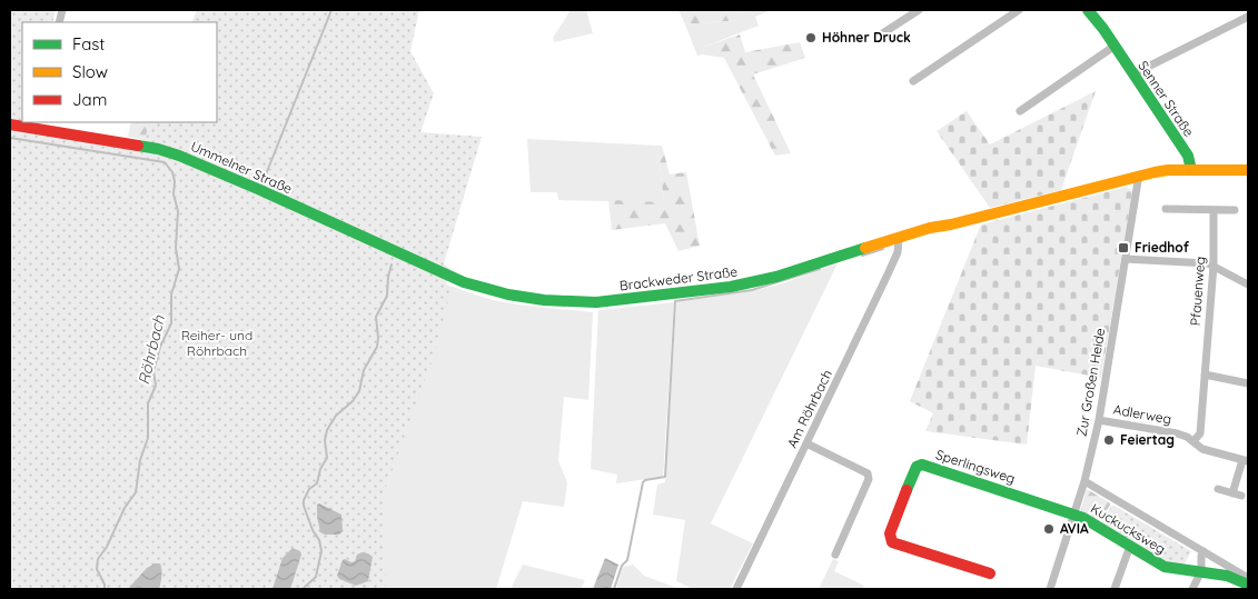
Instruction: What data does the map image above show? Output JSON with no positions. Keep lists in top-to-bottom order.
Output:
{
  "streets": {
    "main road": [
      "Senner Straße",
      "Ummelner Straße",
      "Brackweder Straße",
      "Sperlingsweg",
      "Kuckucksweg"
    ],
    "street": [
      "Pfauenweg",
      "Zur Großen Heide",
      "Am Röhrbach",
      "Adlerweg"
    ]
  },
  "crossings": [
    ["Senner Straße", "Brackweder Straße"],
    ["Ummelner Straße", "Brackweder Straße"],
    ["Brackweder Straße", "Zur Großen Heide"],
    ["Brackweder Straße", "Am Röhrbach"],
    ["Pfauenweg", "Adlerweg"],
    ["Zur Großen Heide", "Adlerweg"],
    ["Zur Großen Heide", "Sperlingsweg"],
    ["Zur Großen Heide", "Kuckucksweg"],
    ["Sperlingsweg", "Kuckucksweg"]
  ],
  "water": ["Röhrbach"],
  "parks": ["Reiher- und Röhrbach"],
  "places": {
    "other": ["Höhner Druck", "Feiertag", "AVIA"],
    "transit": ["Friedhof"]
  },
  "legend": ["Fast", "Slow", "Jam"]
}
